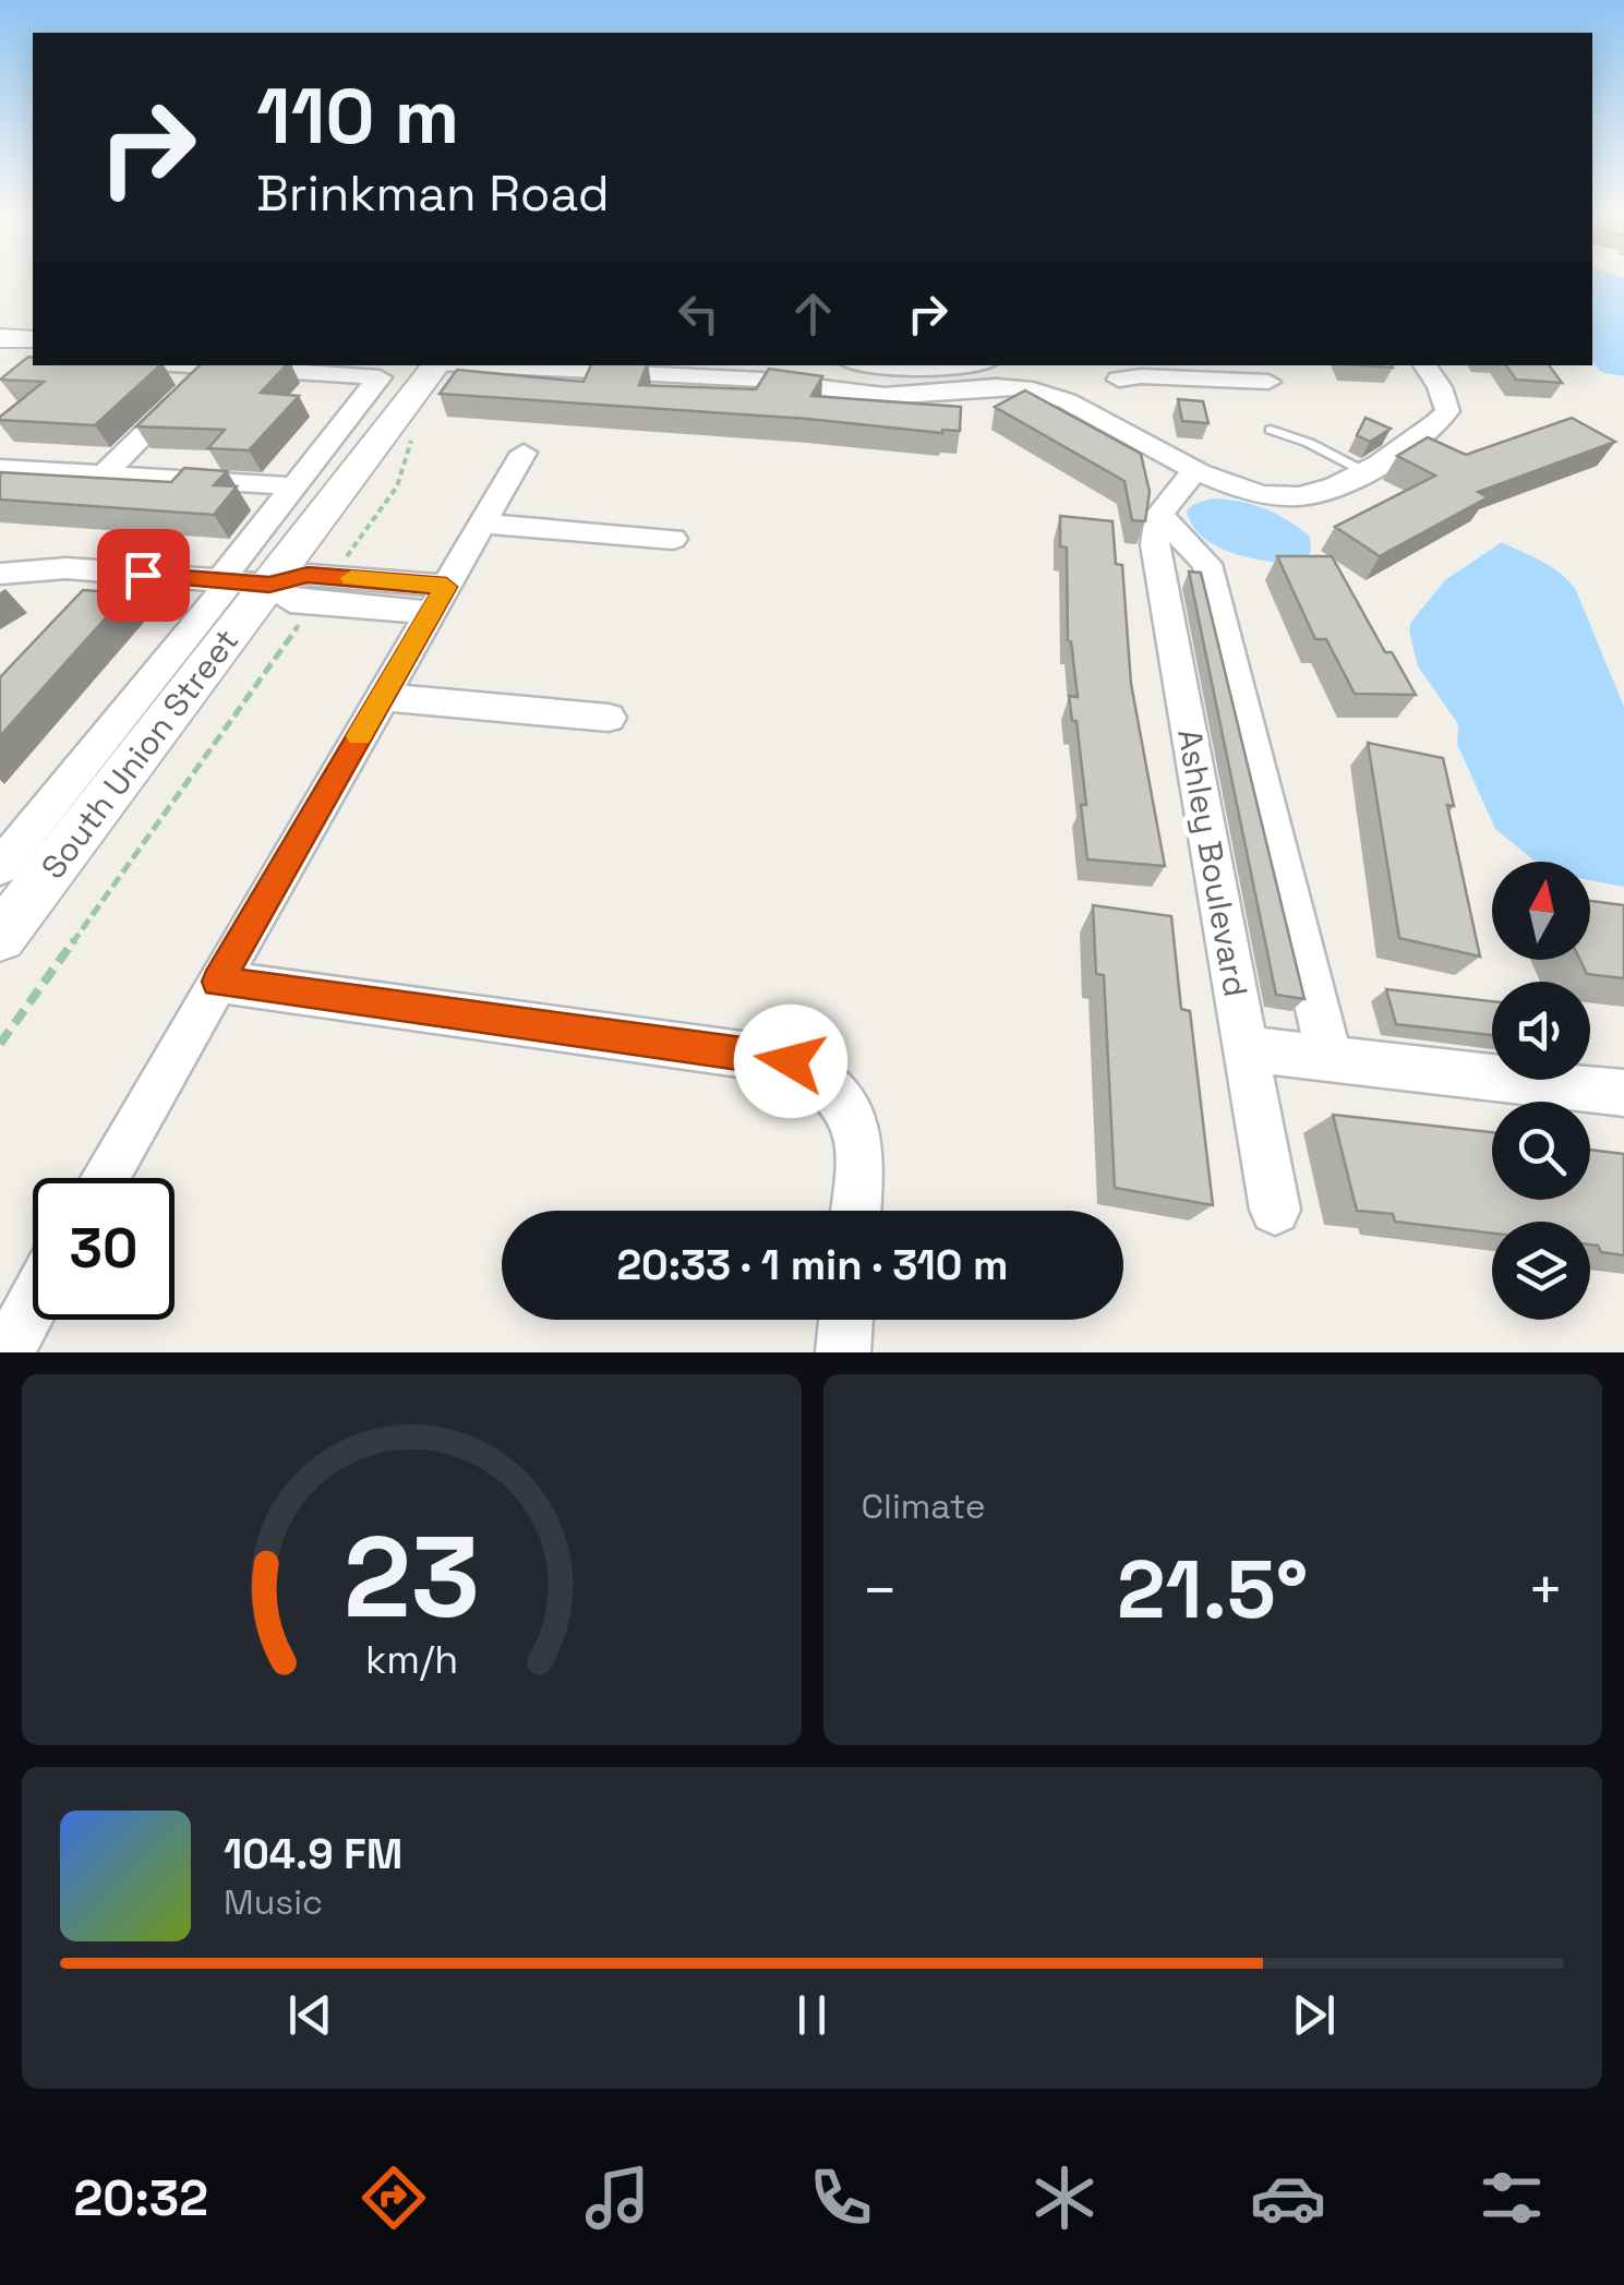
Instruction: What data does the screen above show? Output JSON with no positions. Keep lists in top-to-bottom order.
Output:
{
  "streets": {
    "street": ["South Union Street", "Ashley Boulevard"]
  },
  "north": "top",
  "page": {
    "turn": ["110 m", "Brinkman Road"],
    "limit": "30",
    "trip": "20:33 · 1 min · 310 m",
    "tile": "Climate",
    "heat": ["−", "21.5°", "+"],
    "song": ["104.9 FM", "Music"],
    "tabs": "20:32",
    "gauge": ["23", "km/h"]
  }
}
